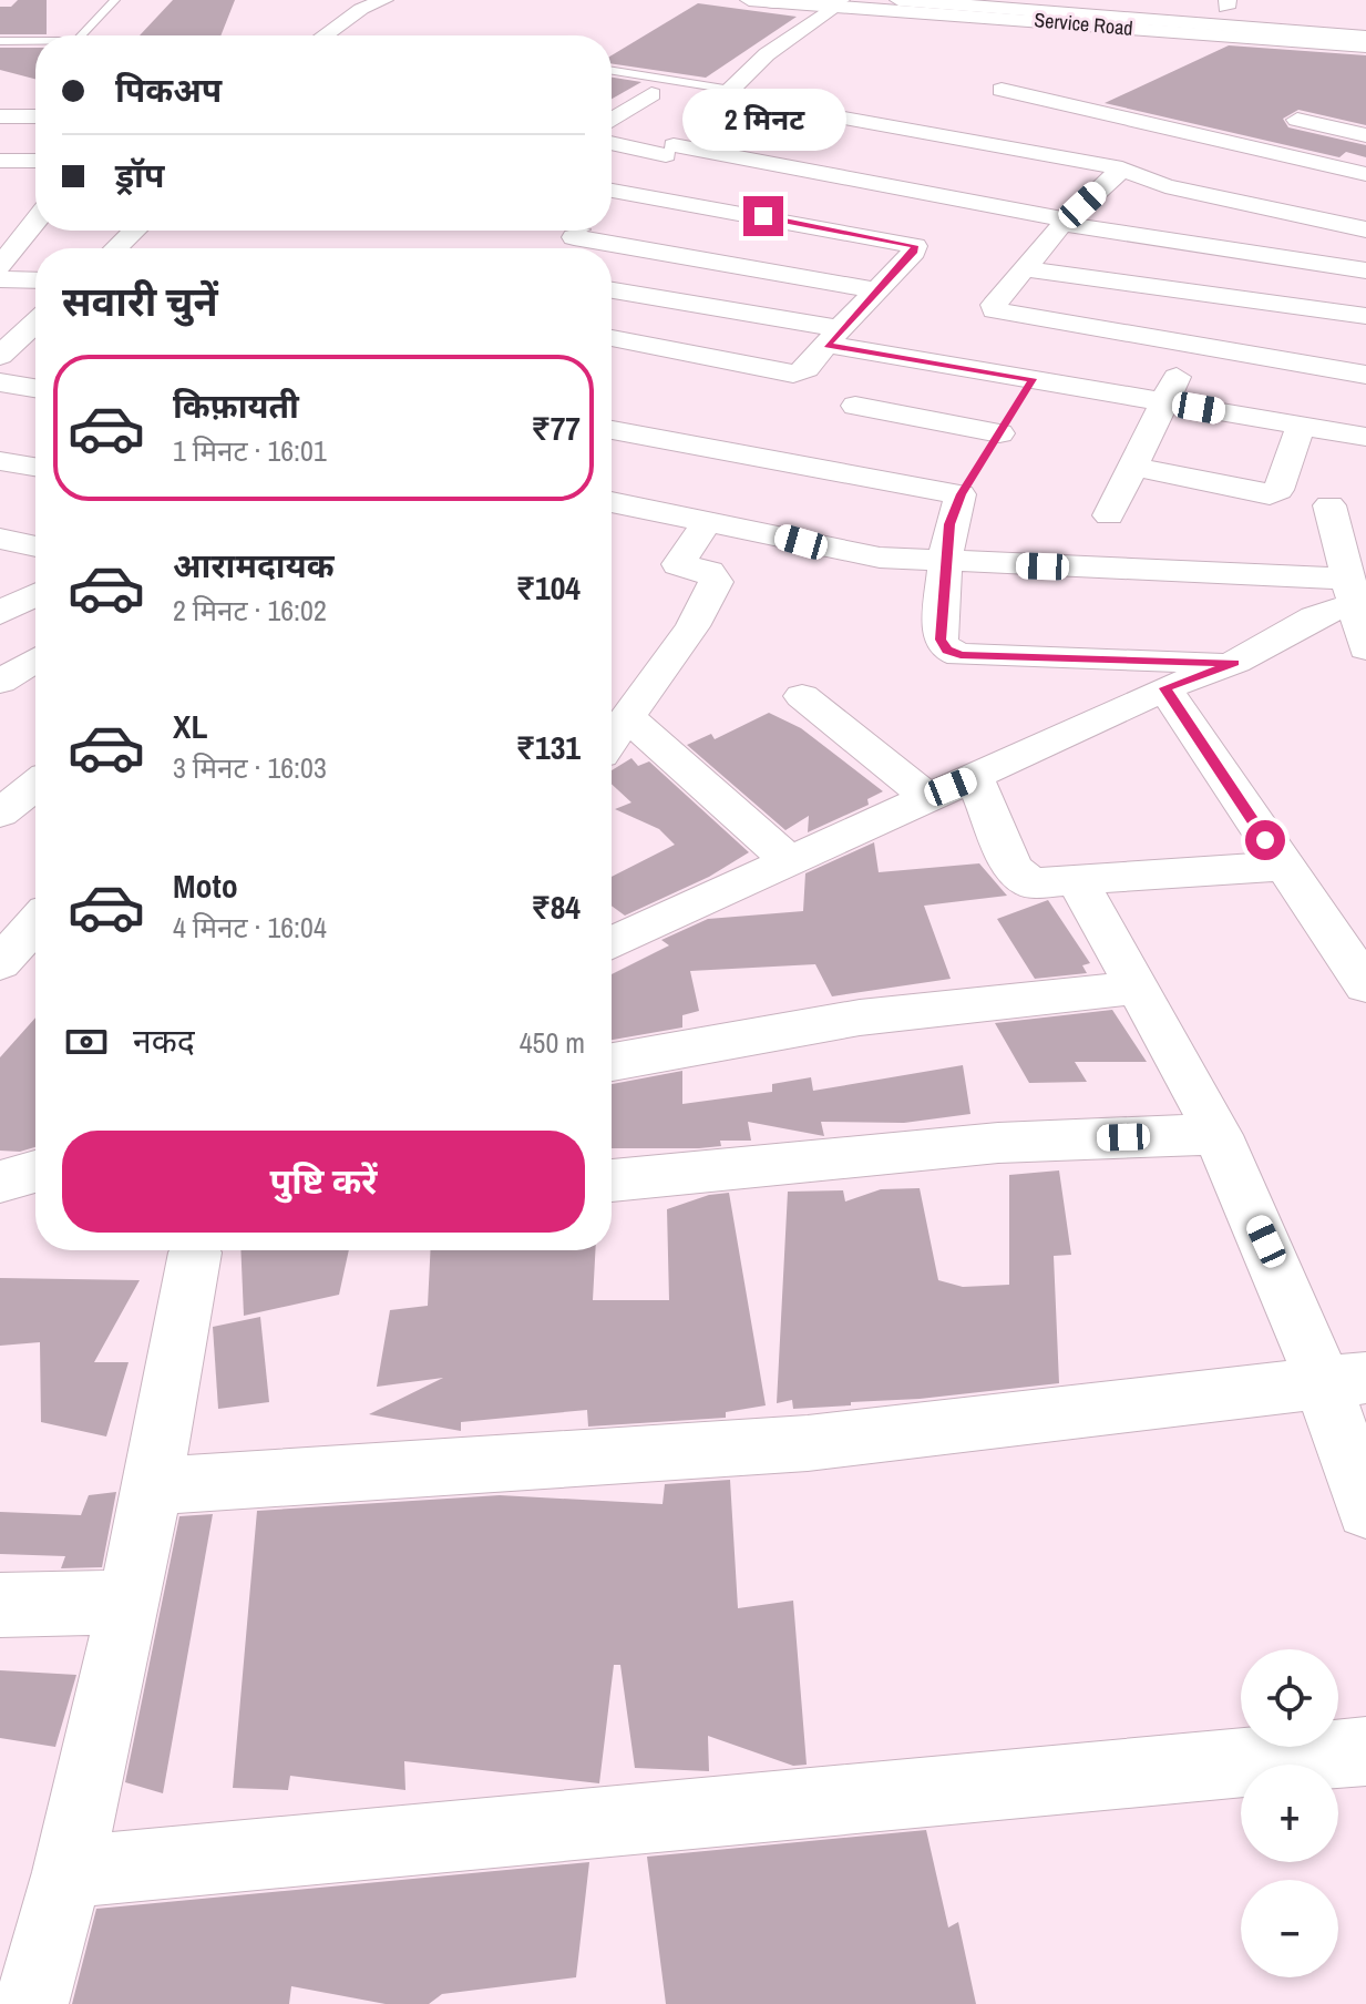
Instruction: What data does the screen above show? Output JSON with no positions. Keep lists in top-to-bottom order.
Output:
{
  "streets": {
    "main road": ["Service Road"]
  },
  "page": {
    "banner": ["पिकअप", "ड्रॉप"],
    "bubble": "2 मिनट",
    "heading": "सवारी चुनें",
    "list": [
      {
        "name": "किफ़ायती",
        "note": "1 मिनट · 16:01",
        "value": "₹77"
      },
      {
        "name": "आरामदायक",
        "note": "2 मिनट · 16:02",
        "value": "₹104"
      },
      {
        "name": "XL",
        "note": "3 मिनट · 16:03",
        "value": "₹131"
      },
      {
        "name": "Moto",
        "note": "4 मिनट · 16:04",
        "value": "₹84"
      }
    ],
    "pay": ["नकद", "450 m"],
    "buttons": "पुष्टि करें",
    "map_buttons": ["+", "−"]
  }
}
